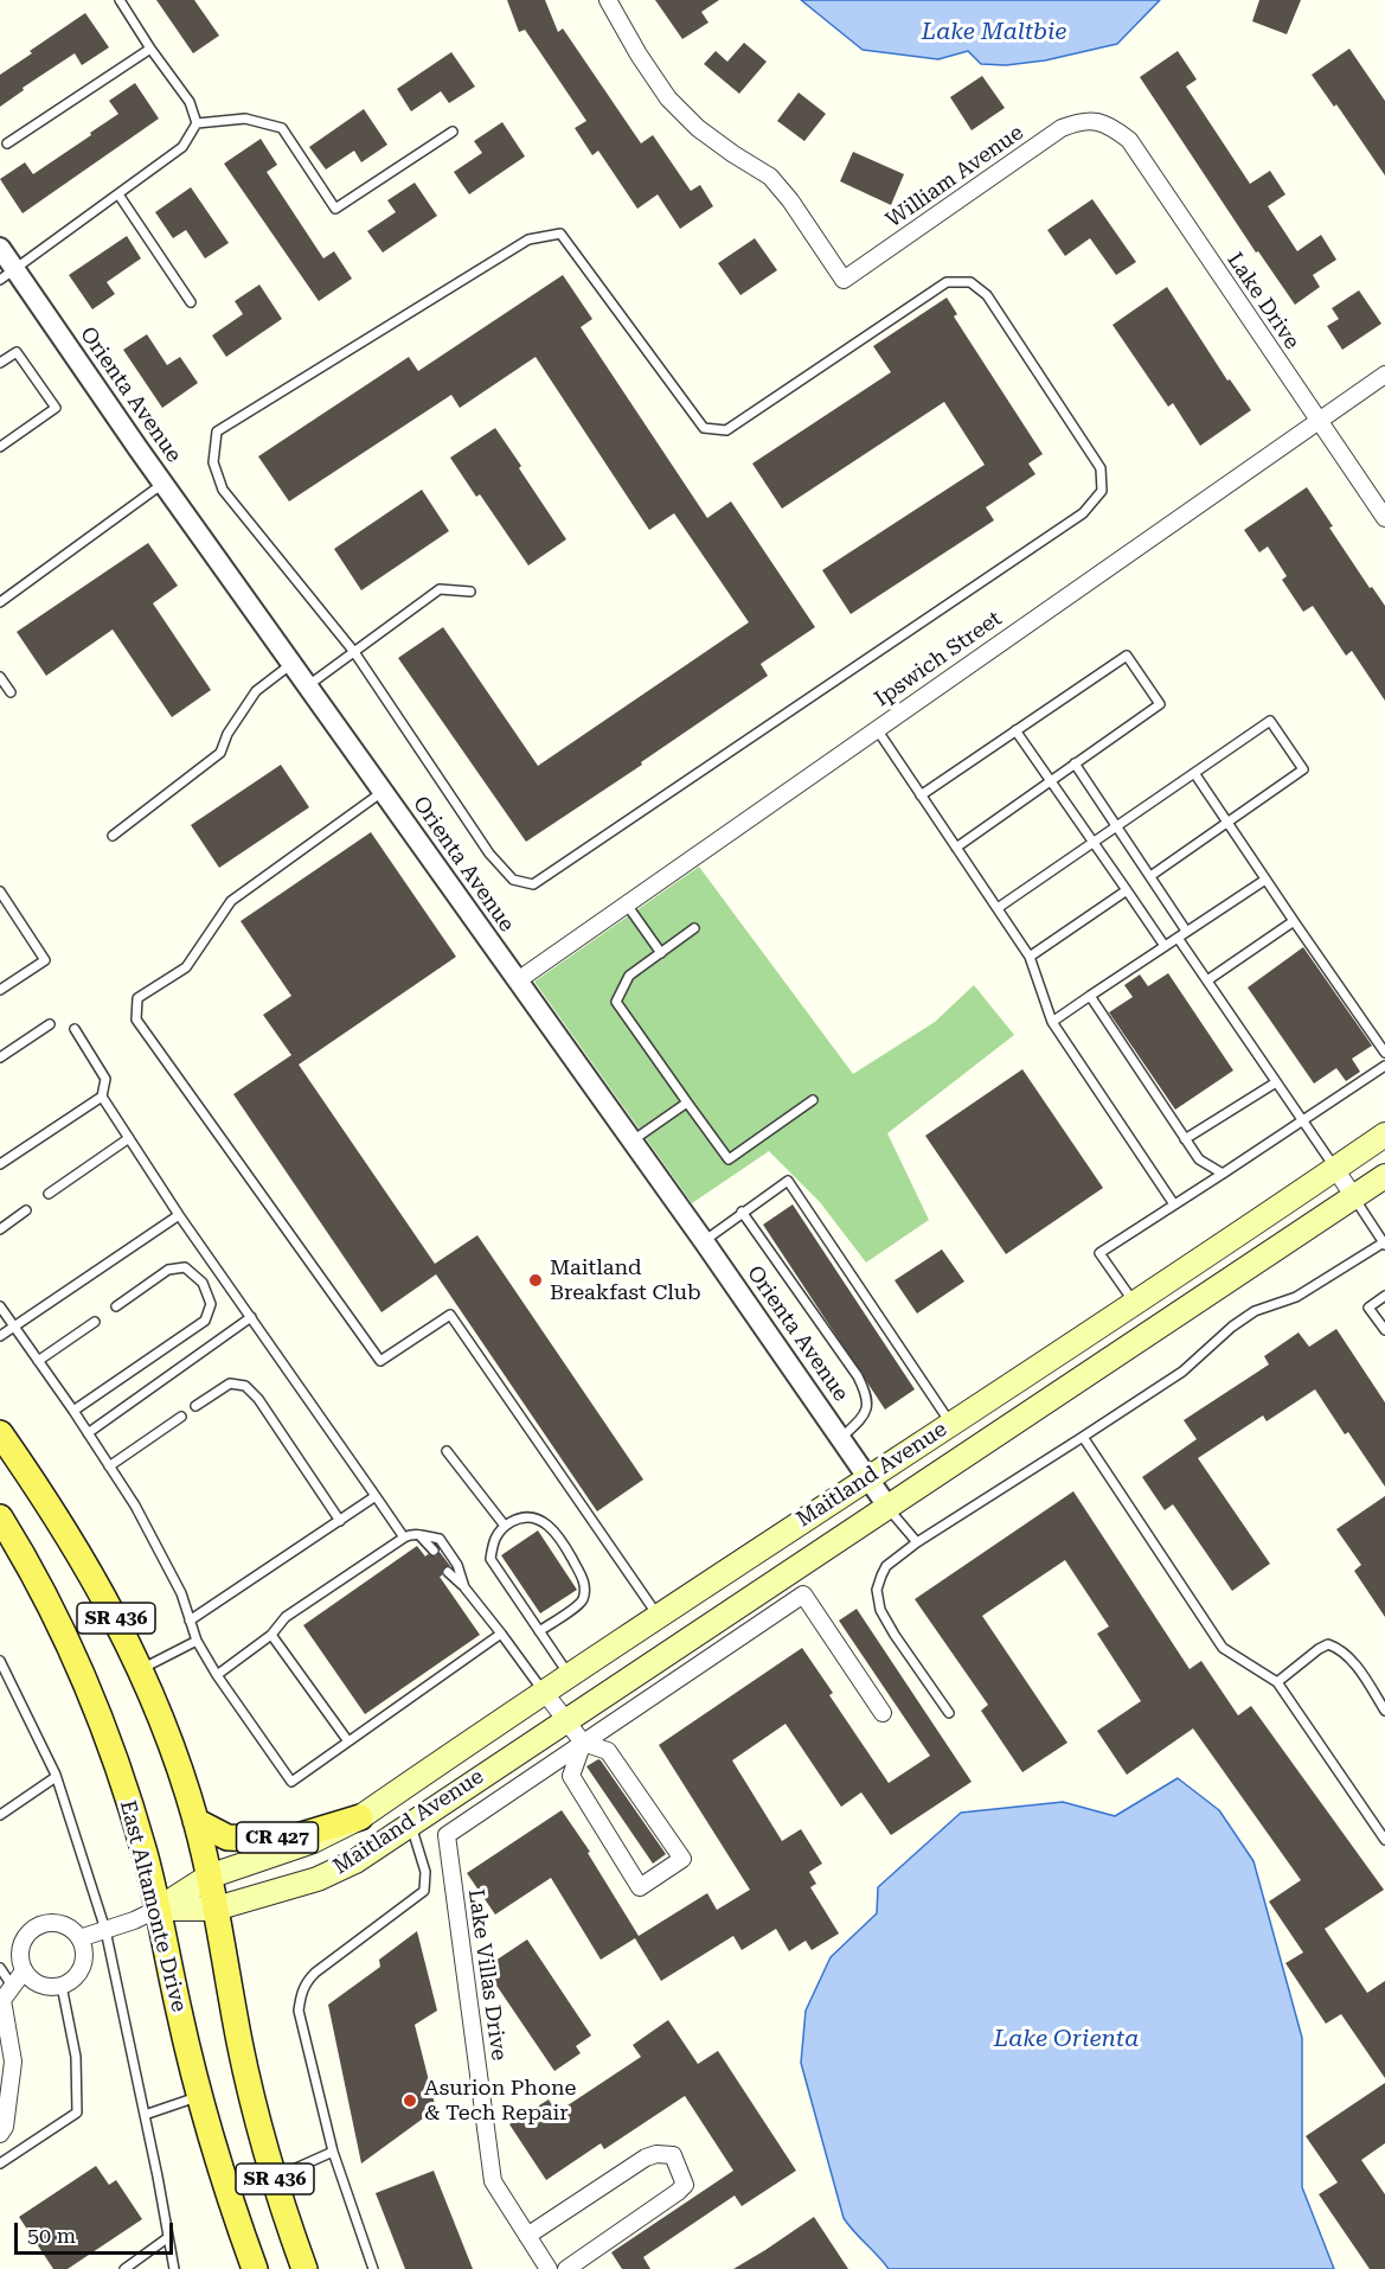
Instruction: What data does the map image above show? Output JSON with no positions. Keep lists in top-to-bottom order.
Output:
{
  "streets": {
    "main road": [
      "Maitland Avenue",
      "SR 436",
      "CR 427",
      "East Altamonte Drive"
    ],
    "street": [
      "William Avenue",
      "Lake Drive",
      "Orienta Avenue",
      "Ipswich Street",
      "Lake Villas Drive"
    ]
  },
  "crossings": [
    ["William Avenue", "Lake Drive"],
    ["Lake Drive", "Ipswich Street"],
    ["Orienta Avenue", "Ipswich Street"],
    ["Orienta Avenue", "Maitland Avenue"],
    ["Maitland Avenue", "SR 436"],
    ["Maitland Avenue", "CR 427"],
    ["Maitland Avenue", "East Altamonte Drive"],
    ["SR 436", "CR 427"]
  ],
  "water": ["Lake Maltbie", "Lake Orienta"],
  "places": ["Maitland Breakfast Club", "Asurion Phone & Tech Repair"],
  "scale_bar": "50 m"
}
